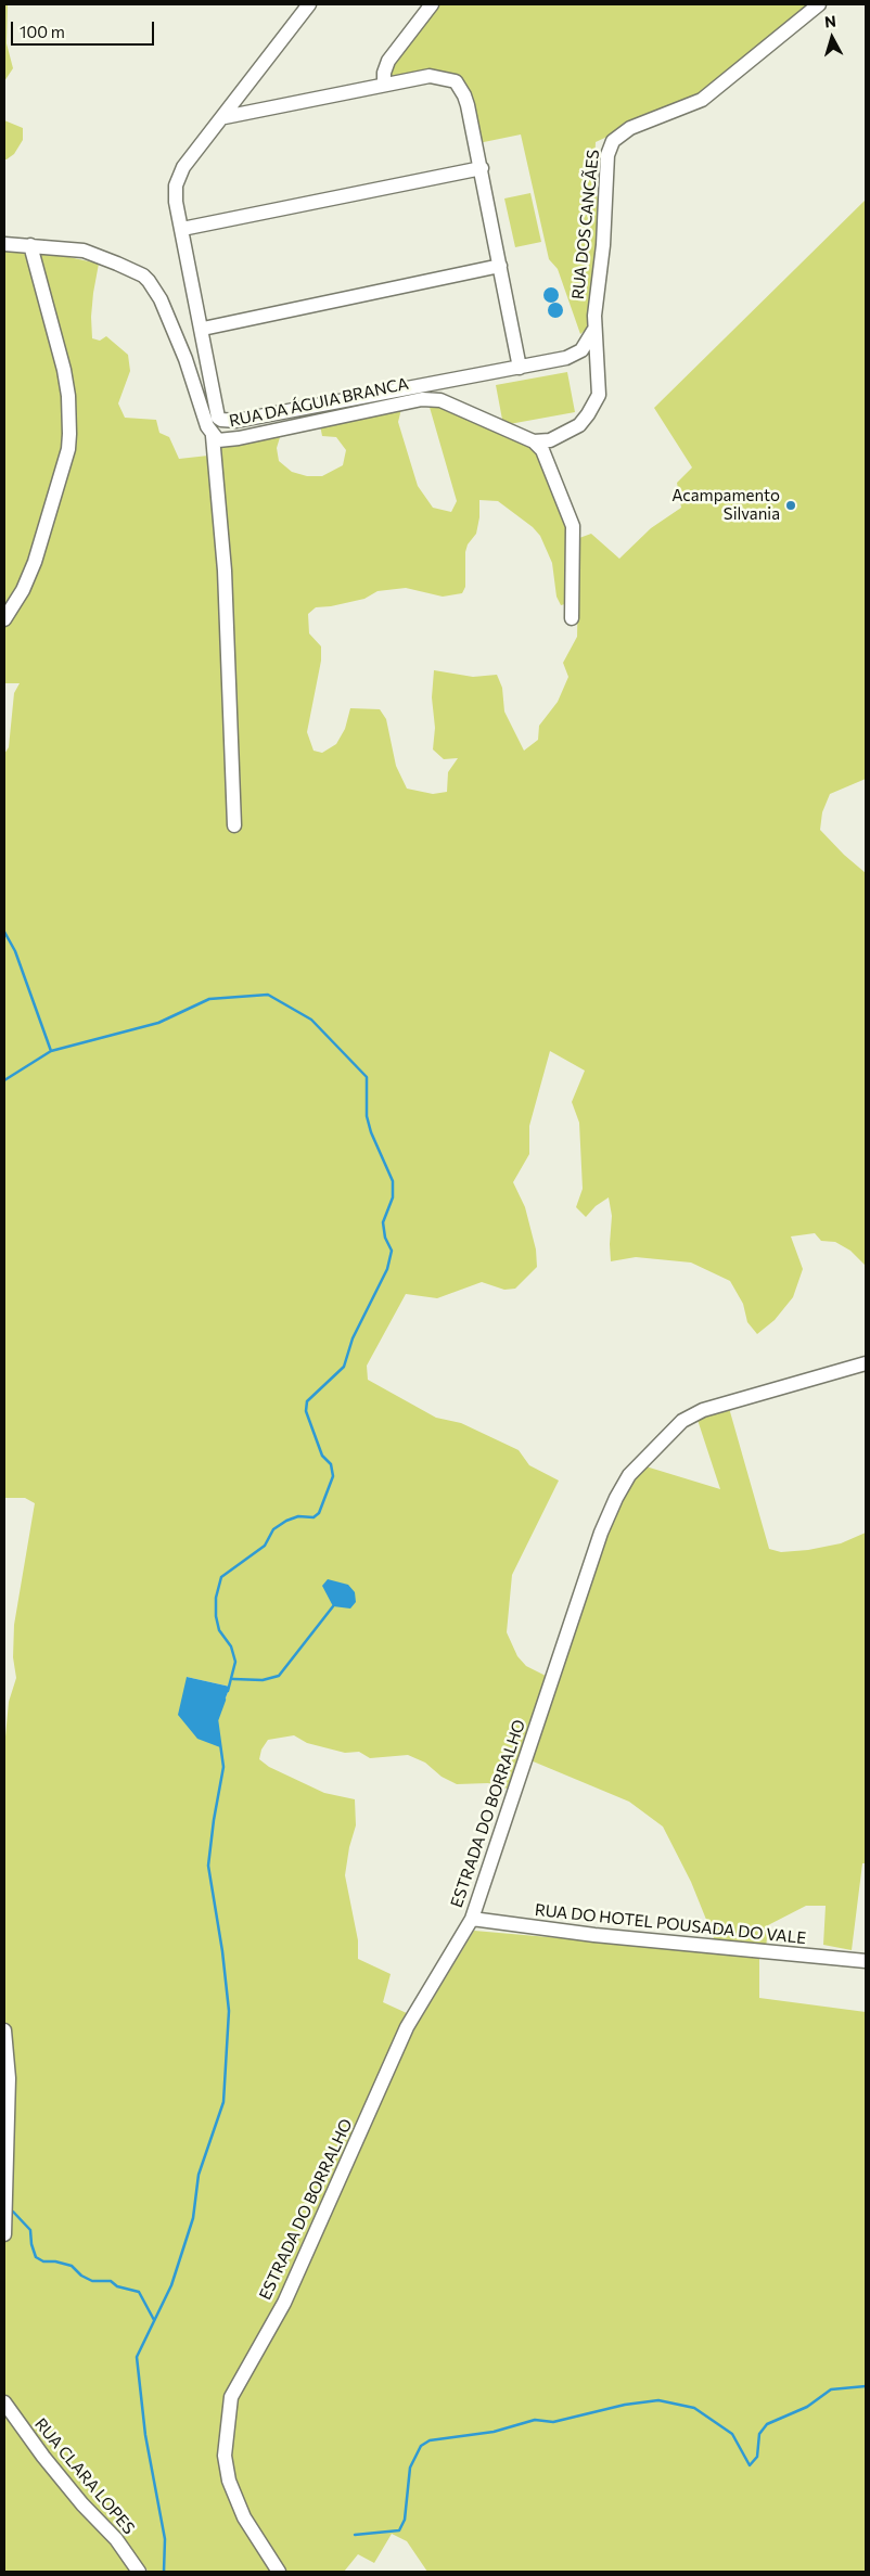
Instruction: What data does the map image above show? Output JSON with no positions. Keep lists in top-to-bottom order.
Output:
{
  "streets": {
    "street": [
      "RUA DOS CANCÃES",
      "RUA DA ÁGUIA BRANCA",
      "ESTRADA DO BORRALHO",
      "RUA DO HOTEL POUSADA DO VALE",
      "RUA CLARA LOPES"
    ]
  },
  "crossings": [
    ["RUA DOS CANCÃES", "RUA DA ÁGUIA BRANCA"],
    ["ESTRADA DO BORRALHO", "RUA DO HOTEL POUSADA DO VALE"]
  ],
  "places": ["Acampamento Silvania"],
  "scale_bar": "100 m",
  "north": "top"
}
